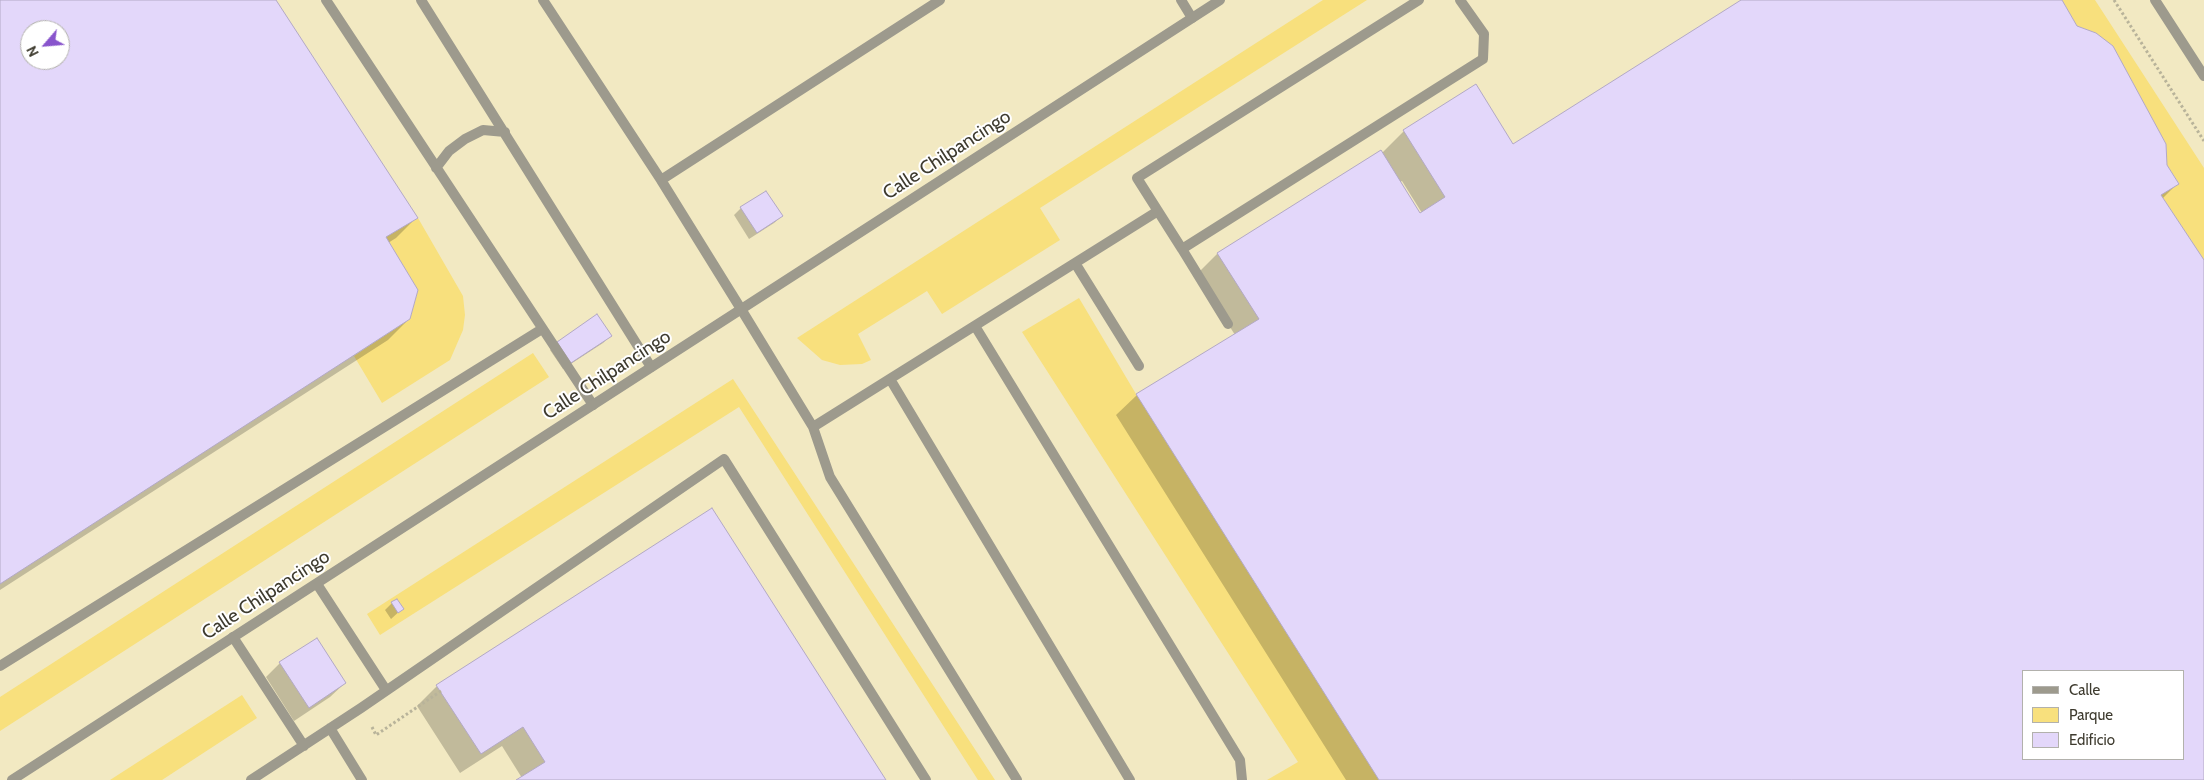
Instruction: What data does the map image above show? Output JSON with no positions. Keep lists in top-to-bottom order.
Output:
{
  "streets": {
    "street": ["Calle Chilpancingo"]
  },
  "legend": ["Calle", "Parque", "Edificio"],
  "north": "bottom left"
}
